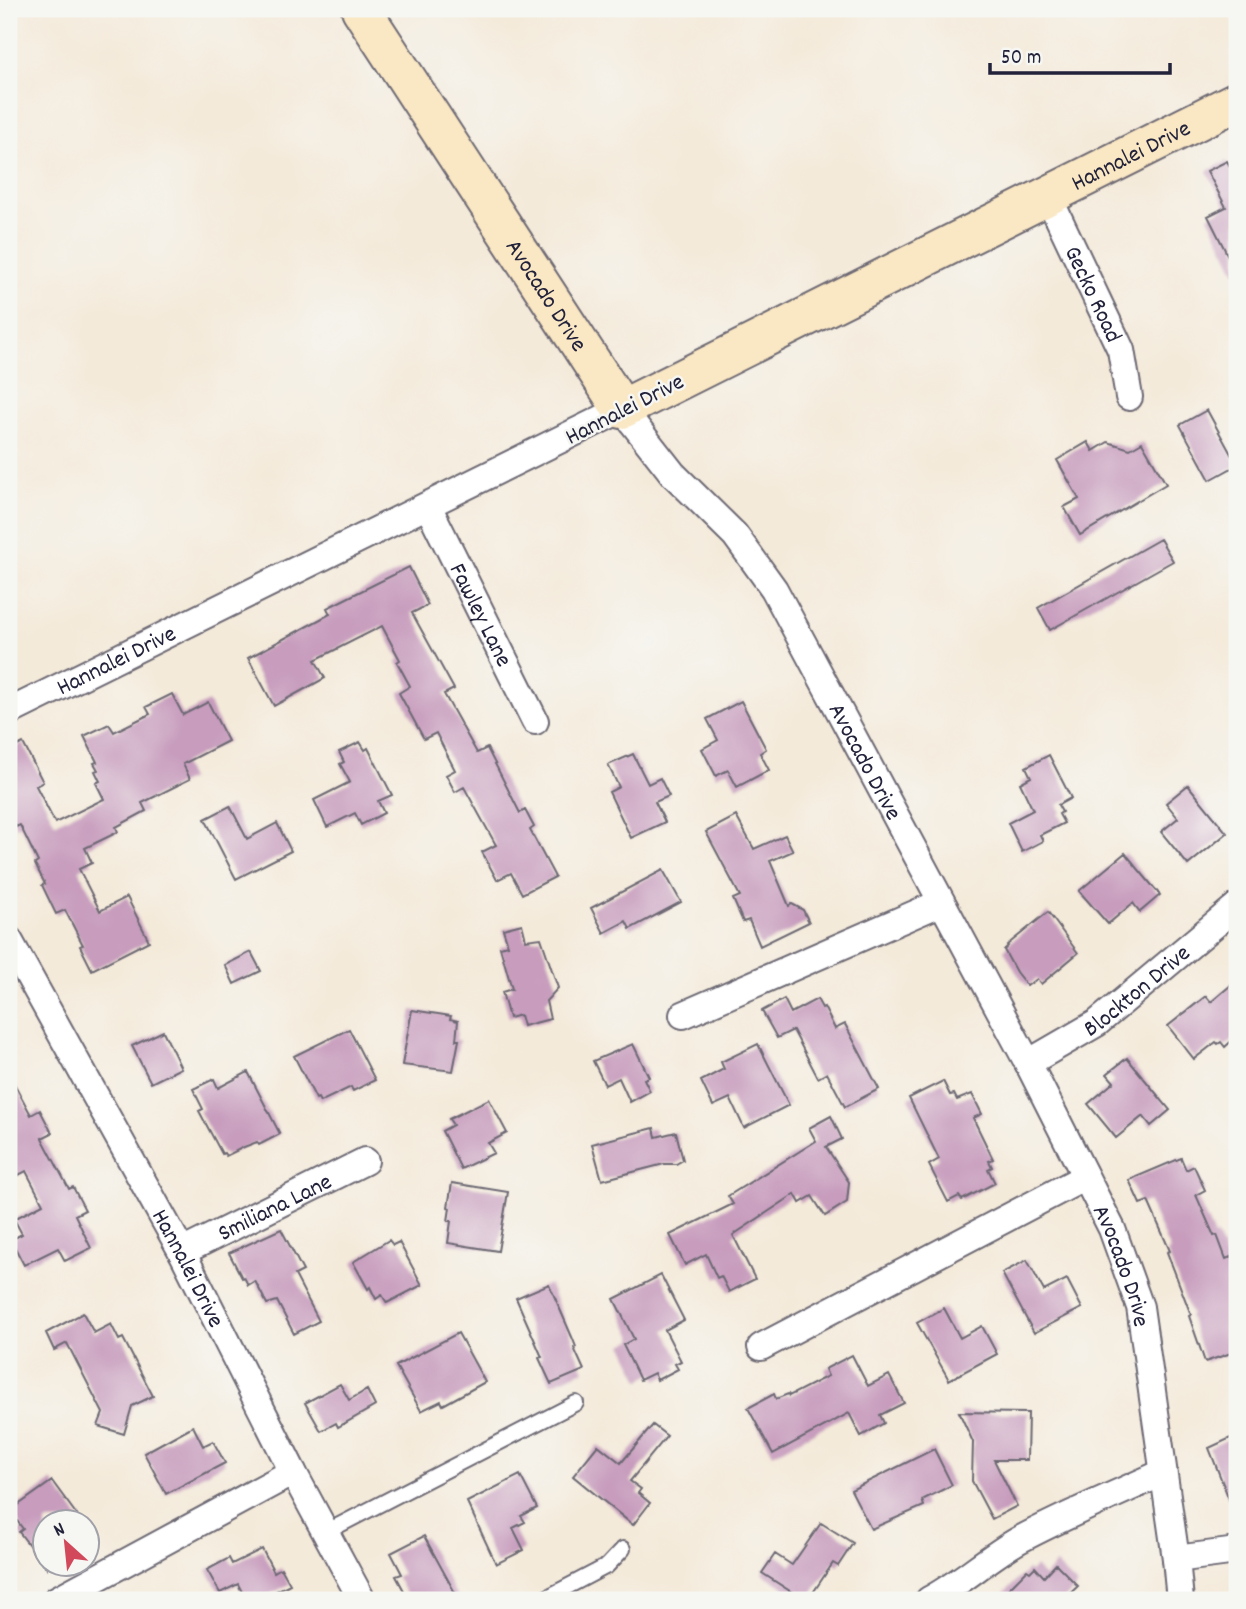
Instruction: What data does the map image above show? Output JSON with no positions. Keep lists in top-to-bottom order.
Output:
{
  "streets": {
    "street": [
      "Hannalei Drive",
      "Avocado Drive",
      "Gecko Road",
      "Fawley Lane",
      "Blockton Drive",
      "Smiliana Lane"
    ]
  },
  "crossings": [
    ["Hannalei Drive", "Avocado Drive"],
    ["Hannalei Drive", "Gecko Road"],
    ["Hannalei Drive", "Fawley Lane"],
    ["Hannalei Drive", "Smiliana Lane"],
    ["Avocado Drive", "Blockton Drive"]
  ],
  "scale_bar": "50 m",
  "north": "top left"
}
